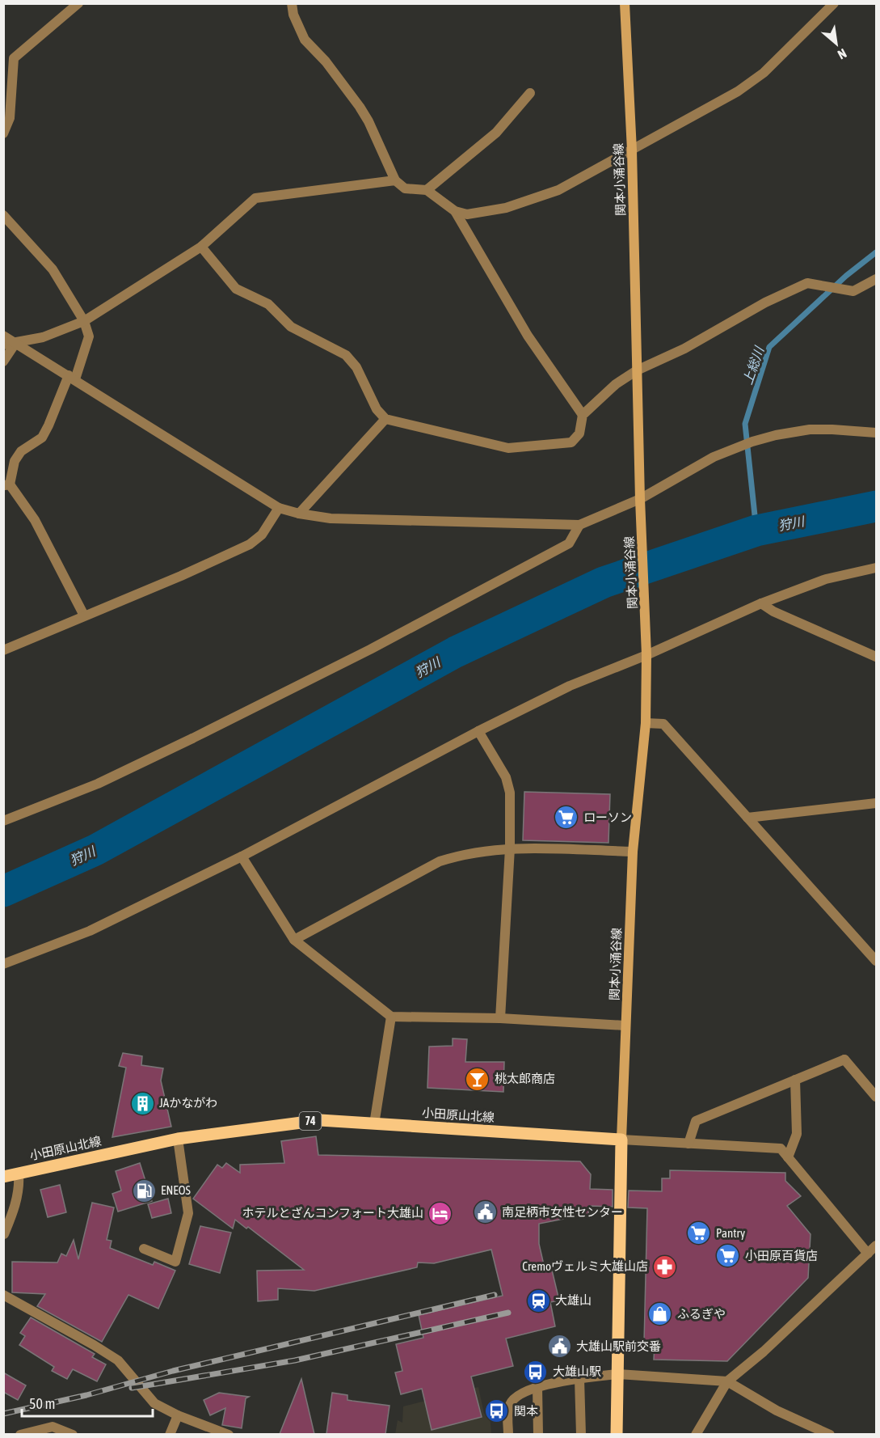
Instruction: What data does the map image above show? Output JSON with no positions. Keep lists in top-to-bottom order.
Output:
{
  "streets": {
    "main road": ["関本小涌谷線", "小田原山北線", "74"]
  },
  "crossings": [
    ["関本小涌谷線", "小田原山北線"]
  ],
  "water": ["上総川", "狩川"],
  "places": {
    "supermarket": ["ローソン", "Pantry", "小田原百貨店"],
    "bar": ["桃太郎商店"],
    "building": ["JAかながわ"],
    "fuel station": ["ENEOS"],
    "public building": ["南足柄市女性センター", "大雄山駅前交番"],
    "hotel": ["ホテルとざんコンフォート大雄山"],
    "pharmacy": ["Cremoヴェルミ大雄山店"],
    "station": ["大雄山"],
    "shop": ["ふるぎや"],
    "bus stop": ["大雄山駅", "関本"]
  },
  "scale_bar": "50 m",
  "north": "bottom right"
}
